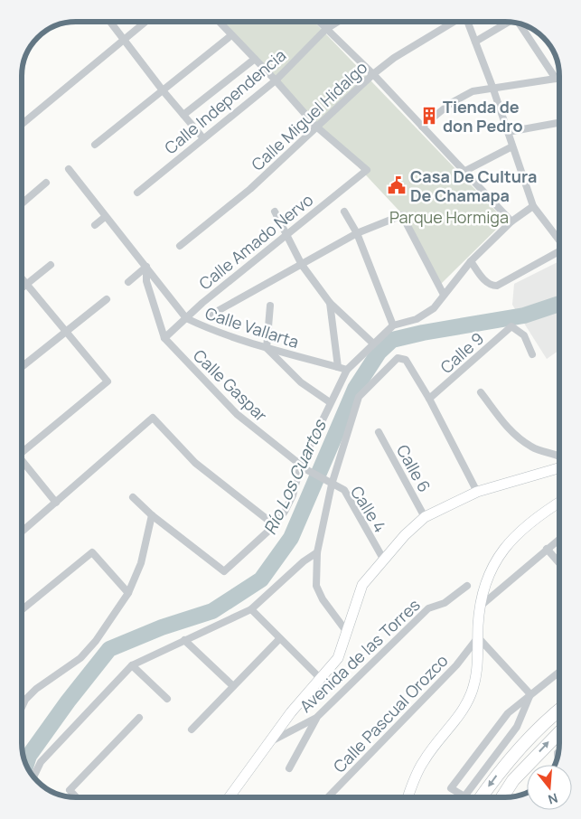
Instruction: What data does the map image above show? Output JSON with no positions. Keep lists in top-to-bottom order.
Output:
{
  "streets": {
    "street": [
      "Calle Independencia",
      "Calle Miguel Hidalgo",
      "Calle Amado Nervo",
      "Calle Vallarta",
      "Calle 9",
      "Calle Gaspar",
      "Calle 6",
      "Calle 4",
      "Avenida de las Torres",
      "Calle Pascual Orozco"
    ]
  },
  "crossings": [
    ["Calle Miguel Hidalgo", "Calle Amado Nervo"],
    ["Calle Amado Nervo", "Calle Vallarta"],
    ["Calle Amado Nervo", "Calle Gaspar"],
    ["Calle Gaspar", "Calle 4"]
  ],
  "water": ["Río Los Cuartos"],
  "parks": ["Parque Hormiga"],
  "places": {
    "building": ["Tienda de don Pedro"],
    "public building": ["Casa De Cultura De Chamapa"]
  },
  "north": "bottom"
}
